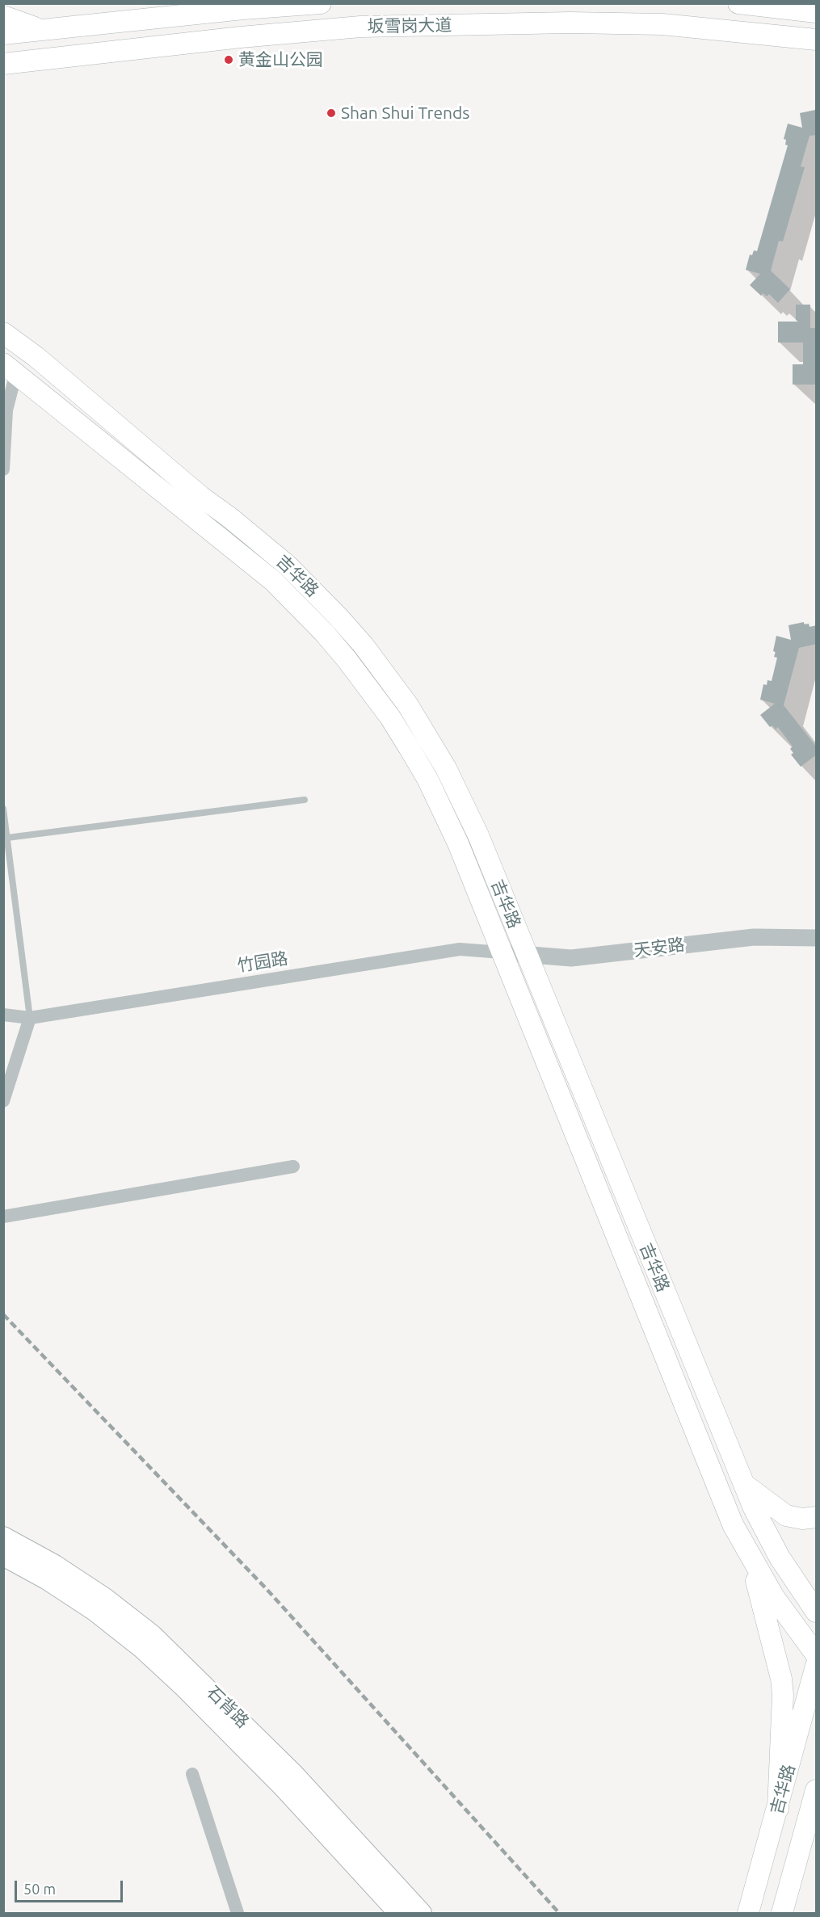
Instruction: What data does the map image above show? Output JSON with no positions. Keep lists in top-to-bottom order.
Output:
{
  "streets": {
    "main road": ["坂雪岗大道", "吉华路", "石背路"],
    "street": ["天安路", "竹园路"]
  },
  "crossings": [
    ["吉华路", "天安路"],
    ["吉华路", "竹园路"],
    ["天安路", "竹园路"]
  ],
  "places": ["黄金山公园", "Shan Shui Trends"],
  "scale_bar": "50 m"
}
